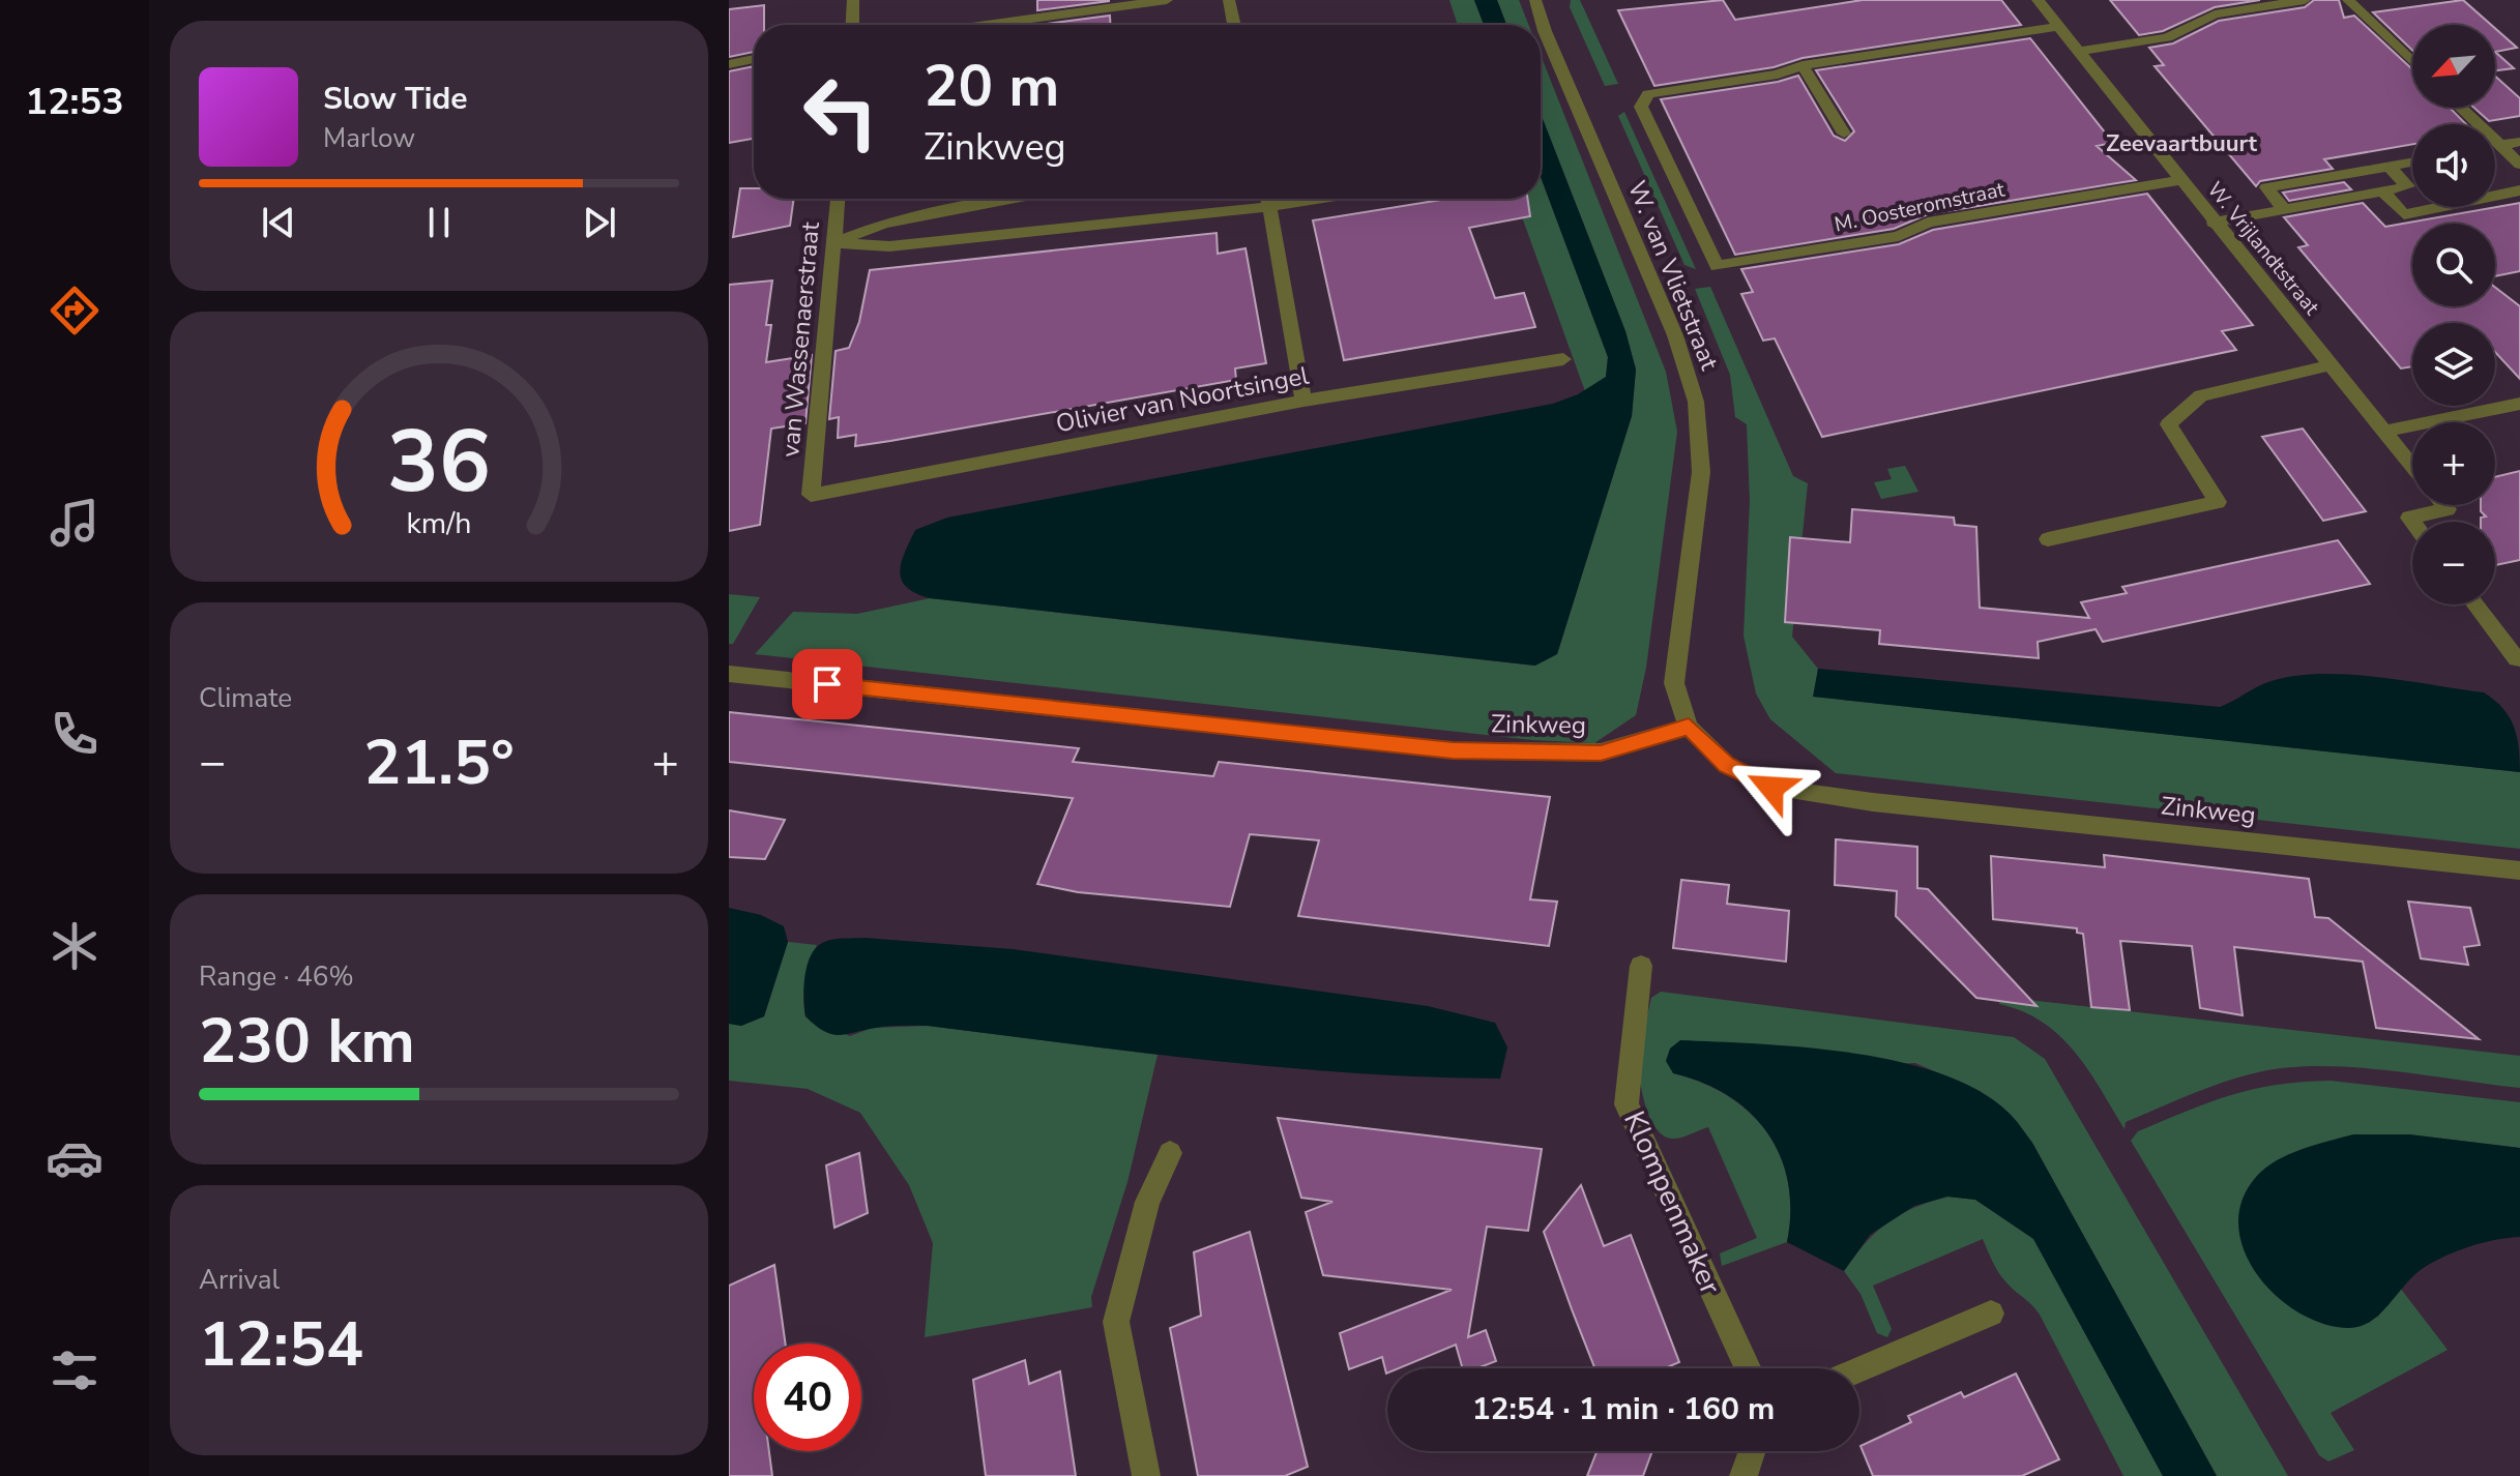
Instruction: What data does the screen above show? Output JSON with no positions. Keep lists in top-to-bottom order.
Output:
{
  "streets": {
    "street": [
      "M. Oosteromstraat",
      "W. Vrijlandtstraat",
      "W. van Vlietstraat",
      "van Wassenaerstraat",
      "Olivier van Noortsingel",
      "Zinkweg",
      "Klompenmaker"
    ]
  },
  "crossings": [
    ["M. Oosteromstraat", "W. Vrijlandtstraat"],
    ["M. Oosteromstraat", "W. van Vlietstraat"],
    ["W. van Vlietstraat", "Zinkweg"],
    ["van Wassenaerstraat", "Olivier van Noortsingel"]
  ],
  "districts": ["Zeevaartbuurt"],
  "north": "bottom left",
  "page": {
    "tabs": "12:53",
    "map_buttons": ["+", "−"],
    "turn": ["20 m", "Zinkweg"],
    "song": ["Slow Tide", "Marlow"],
    "tile": [
      "Climate",
      ["Range · 46%", "230 km"],
      ["Arrival", "12:54"]
    ],
    "heat": ["−", "21.5°", "+"],
    "limit": "40",
    "trip": "12:54 · 1 min · 160 m",
    "gauge": ["36", "km/h"]
  }
}
